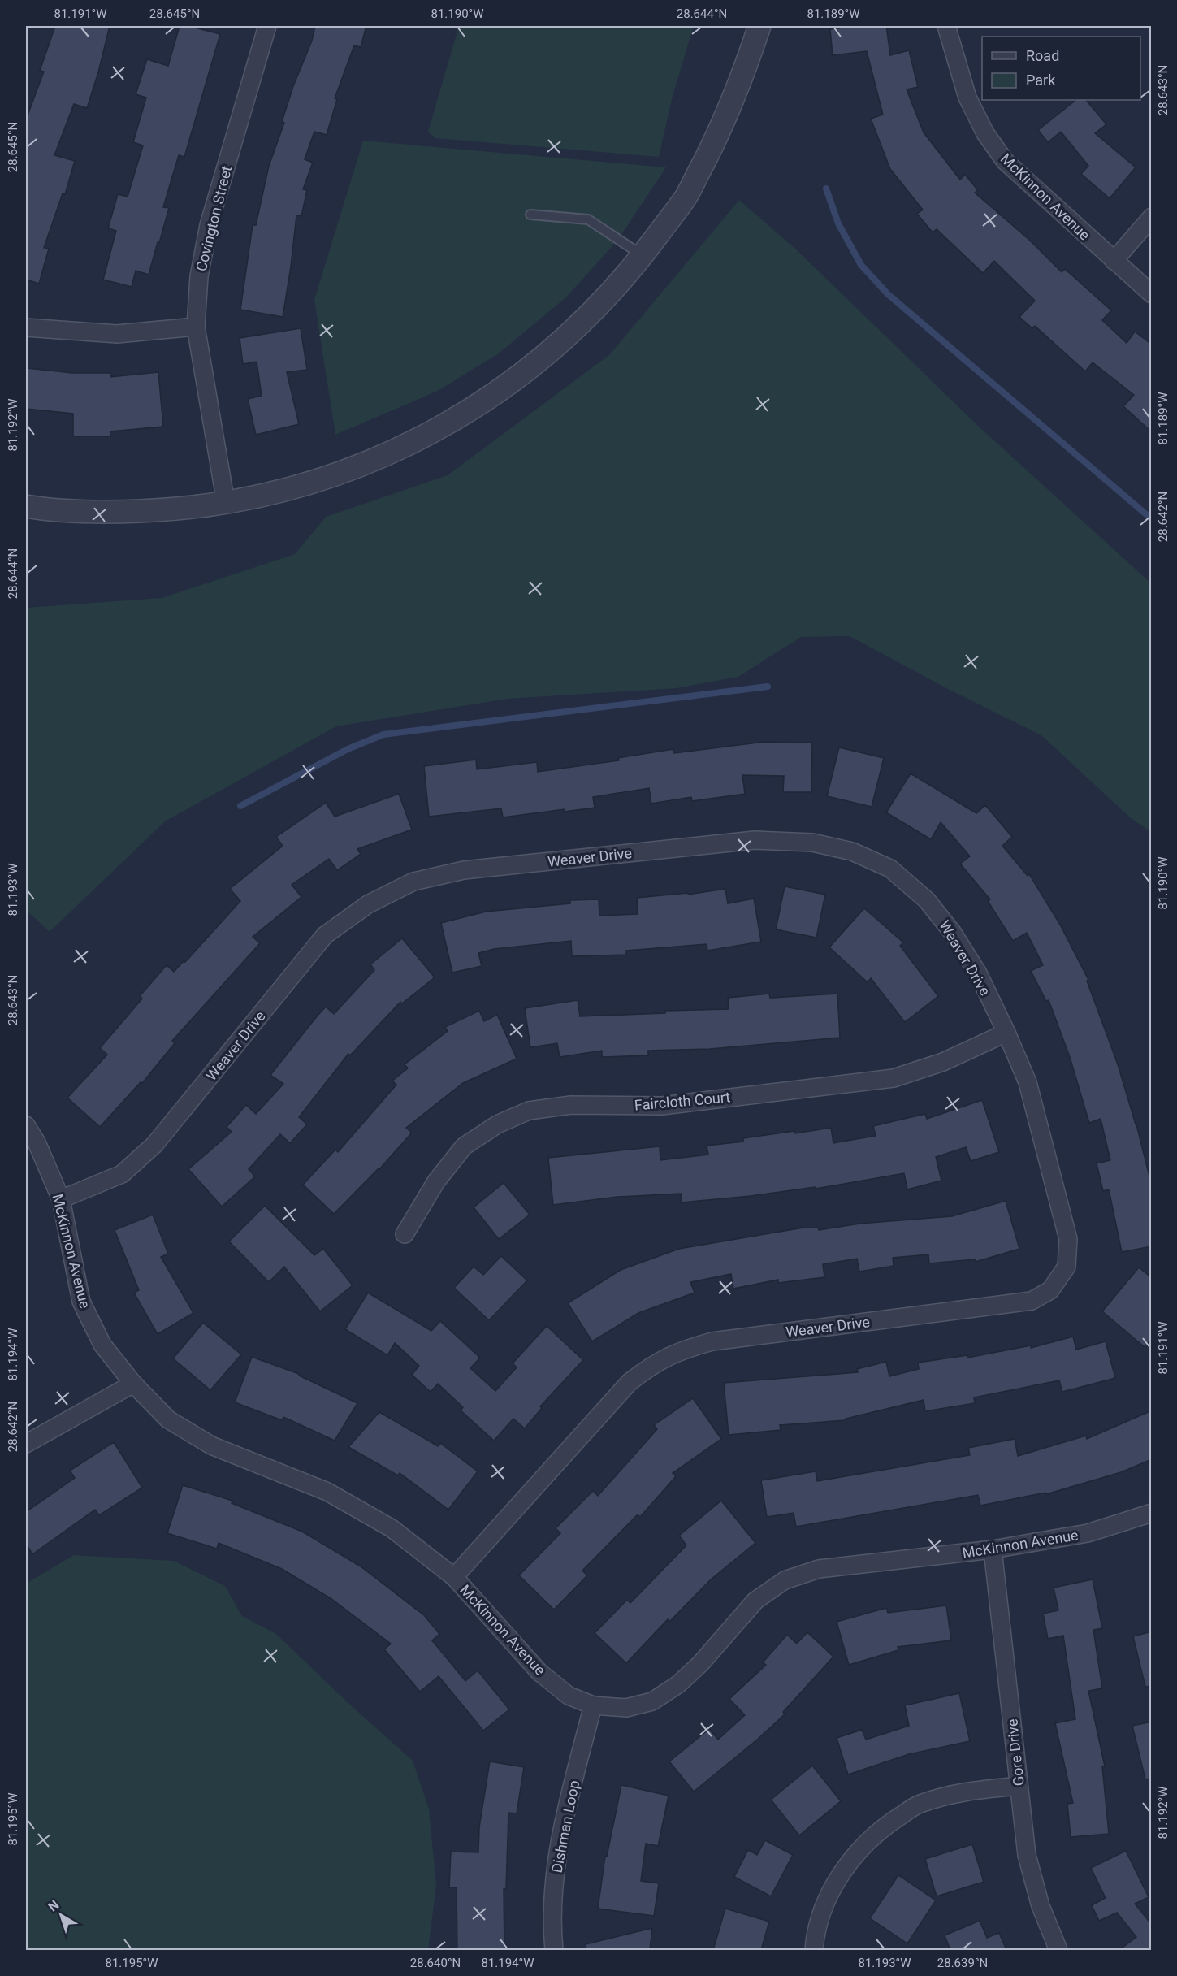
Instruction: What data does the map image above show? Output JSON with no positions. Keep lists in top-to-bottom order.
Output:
{
  "streets": {
    "street": [
      "McKinnon Avenue",
      "Covington Street",
      "Weaver Drive",
      "Faircloth Court",
      "Gore Drive",
      "Dishman Loop"
    ]
  },
  "crossings": [
    ["McKinnon Avenue", "Weaver Drive"],
    ["McKinnon Avenue", "Gore Drive"],
    ["McKinnon Avenue", "Dishman Loop"],
    ["Weaver Drive", "Faircloth Court"]
  ],
  "legend": ["Road", "Park"],
  "north": "top left",
  "coordinates": [
    "81.191°W",
    "28.645°N",
    "81.190°W",
    "28.644°N",
    "81.189°W",
    "28.643°N",
    "81.192°W",
    "28.642°N",
    "81.193°W",
    "81.194°W",
    "81.195°W",
    "28.640°N",
    "28.639°N"
  ]
}
